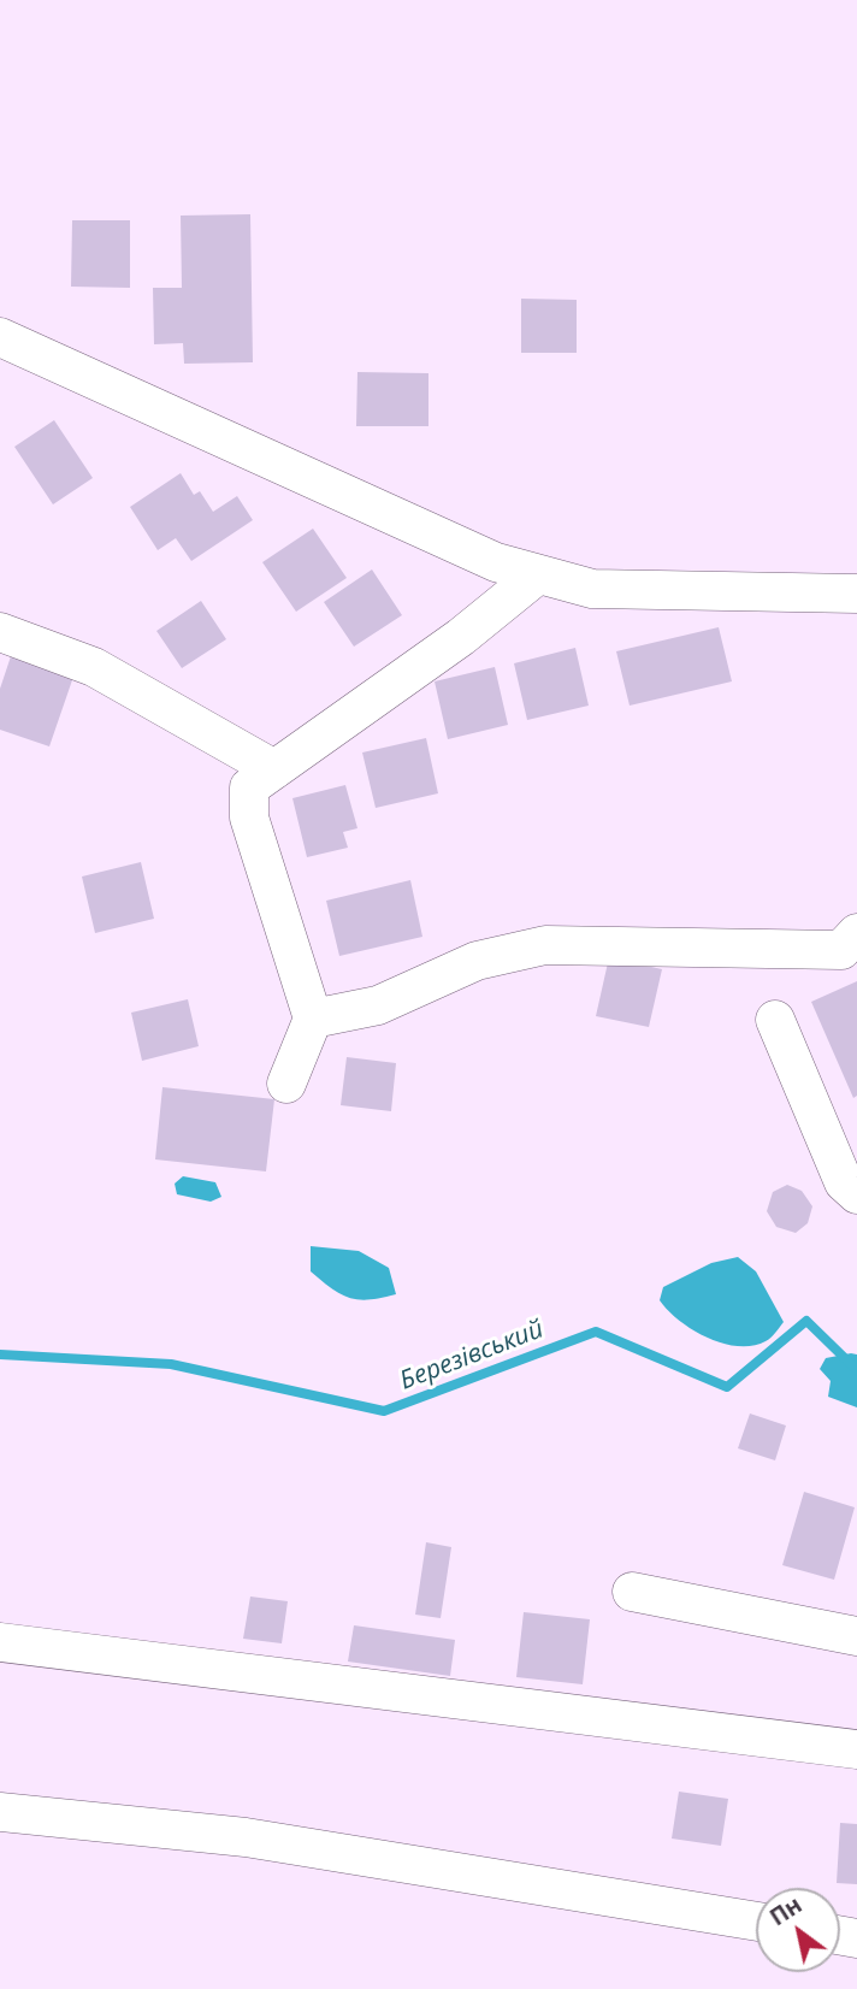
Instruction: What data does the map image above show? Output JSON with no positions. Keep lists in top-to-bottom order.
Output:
{
  "water": ["Березівський"],
  "north": "top left"
}
